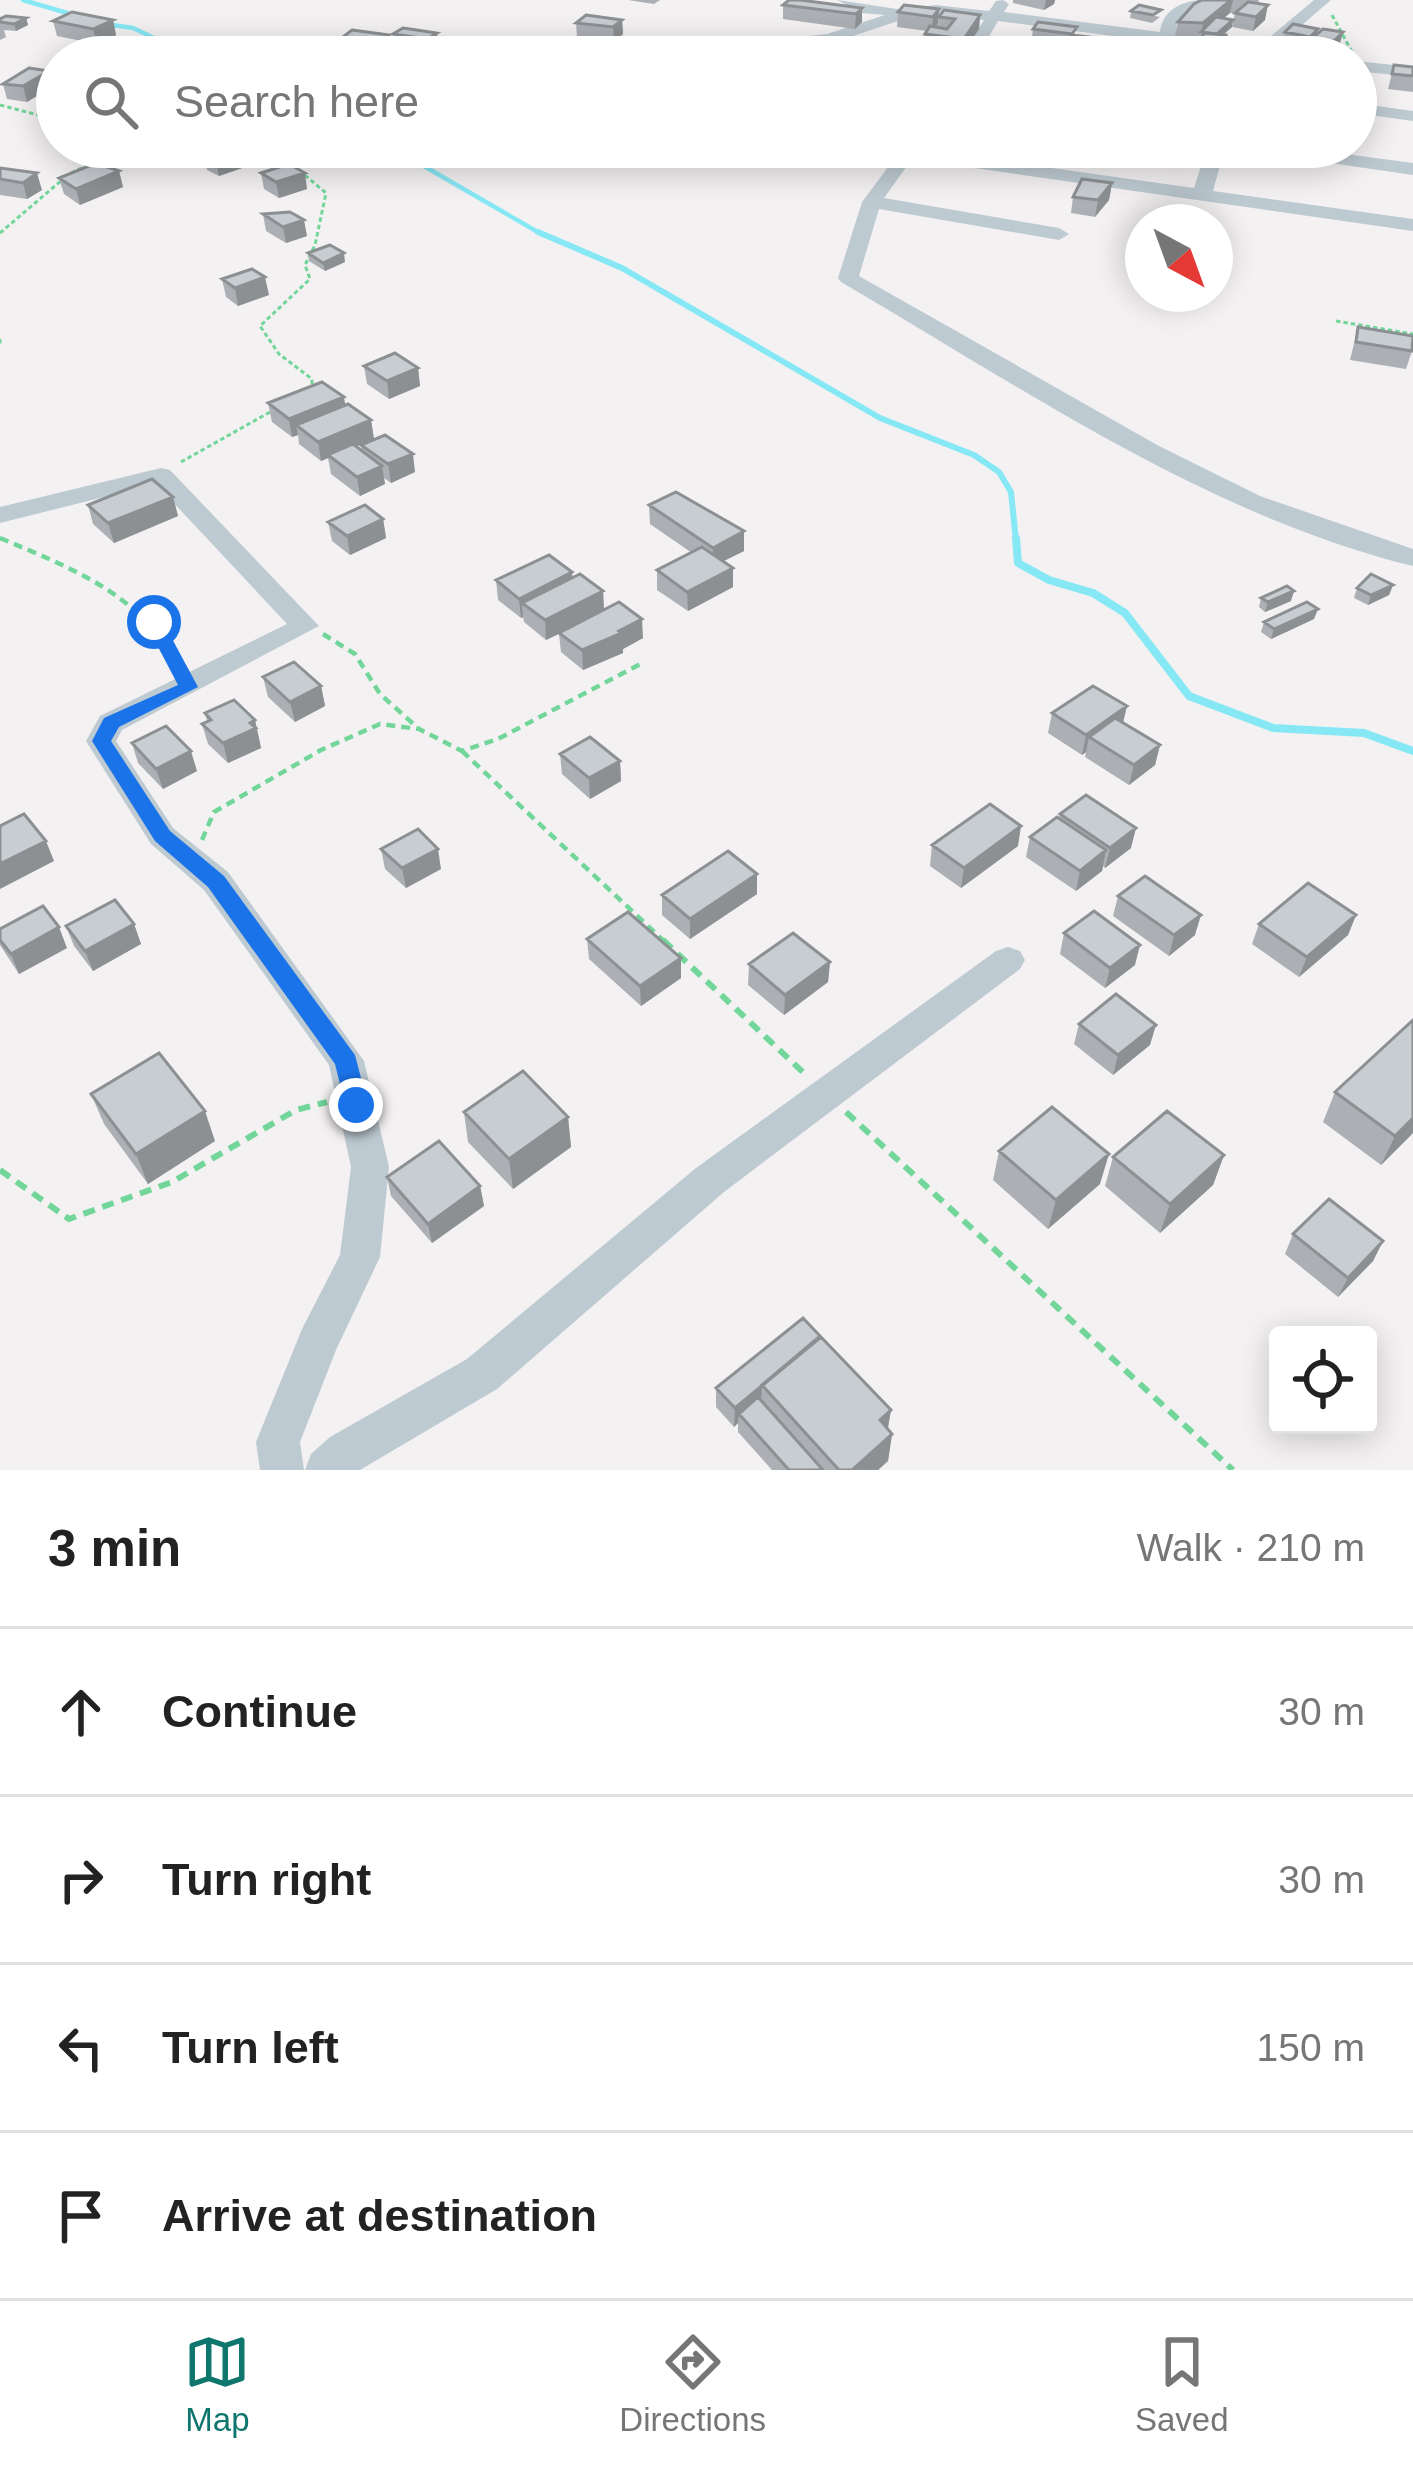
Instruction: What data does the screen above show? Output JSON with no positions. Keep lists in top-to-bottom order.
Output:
{
  "north": "bottom right",
  "page": {
    "search": "Search here",
    "heading": ["3 min", "Walk · 210 m"],
    "list": [
      ["Continue", "30 m"],
      ["Turn right", "30 m"],
      ["Turn left", "150 m"],
      "Arrive at destination"
    ],
    "nav": ["Map", "Directions", "Saved"]
  }
}
